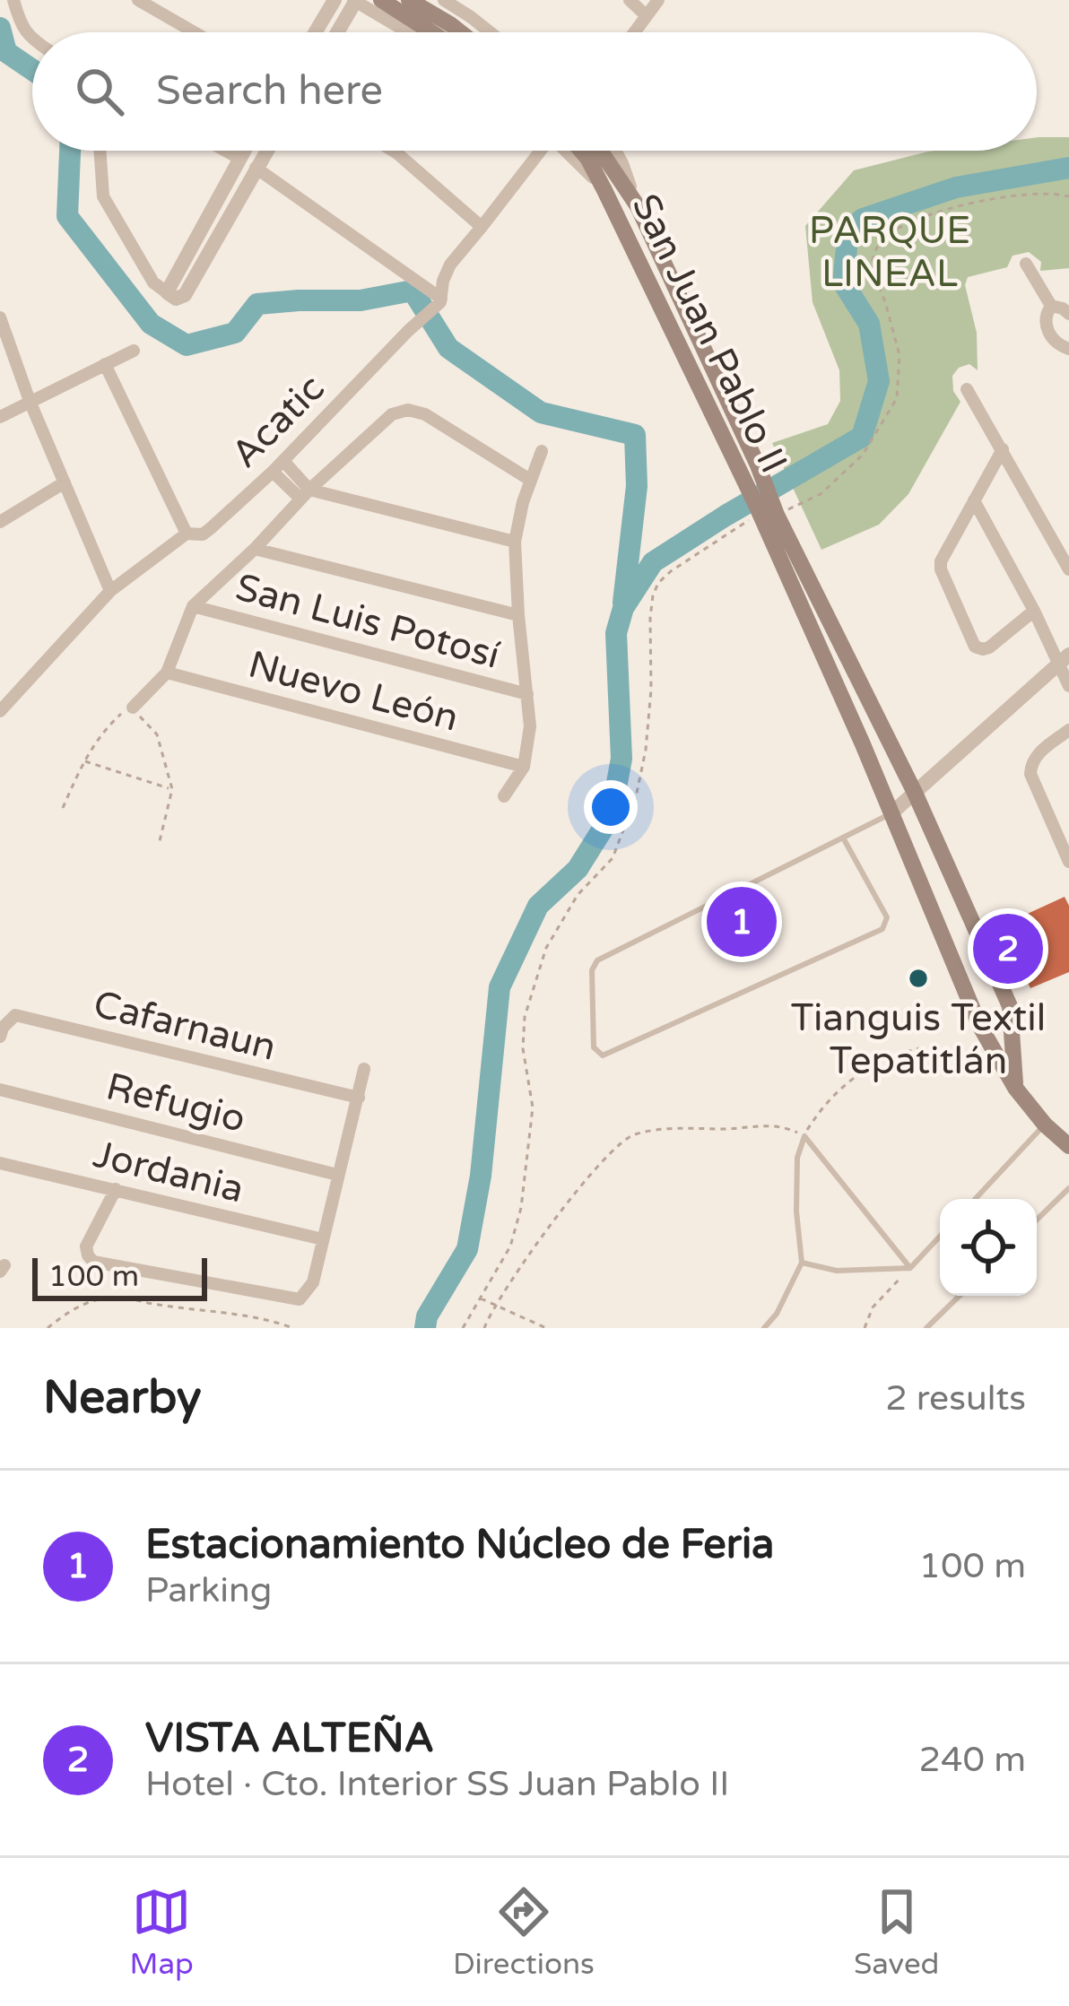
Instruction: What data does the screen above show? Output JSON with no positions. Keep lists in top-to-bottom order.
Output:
{
  "streets": {
    "main road": ["San Juan Pablo II"],
    "street": [
      "Acatic",
      "San Luis Potosí",
      "Nuevo León",
      "Cafarnaun",
      "Refugio",
      "Jordania"
    ]
  },
  "parks": ["PARQUE LINEAL"],
  "places": ["Tianguis Textil Tepatitlán"],
  "scale_bar": "100 m",
  "page": {
    "search": "Search here",
    "pins": ["1", "2"],
    "scale": "100 m",
    "heading": ["Nearby", "2 results"],
    "list": [
      {
        "mark": "1",
        "name": "Estacionamiento Núcleo de Feria",
        "note": "Parking",
        "value": "100 m"
      },
      {
        "mark": "2",
        "name": "VISTA ALTEÑA",
        "note": "Hotel · Cto. Interior SS Juan Pablo II",
        "value": "240 m"
      }
    ],
    "nav": ["Map", "Directions", "Saved"]
  }
}
